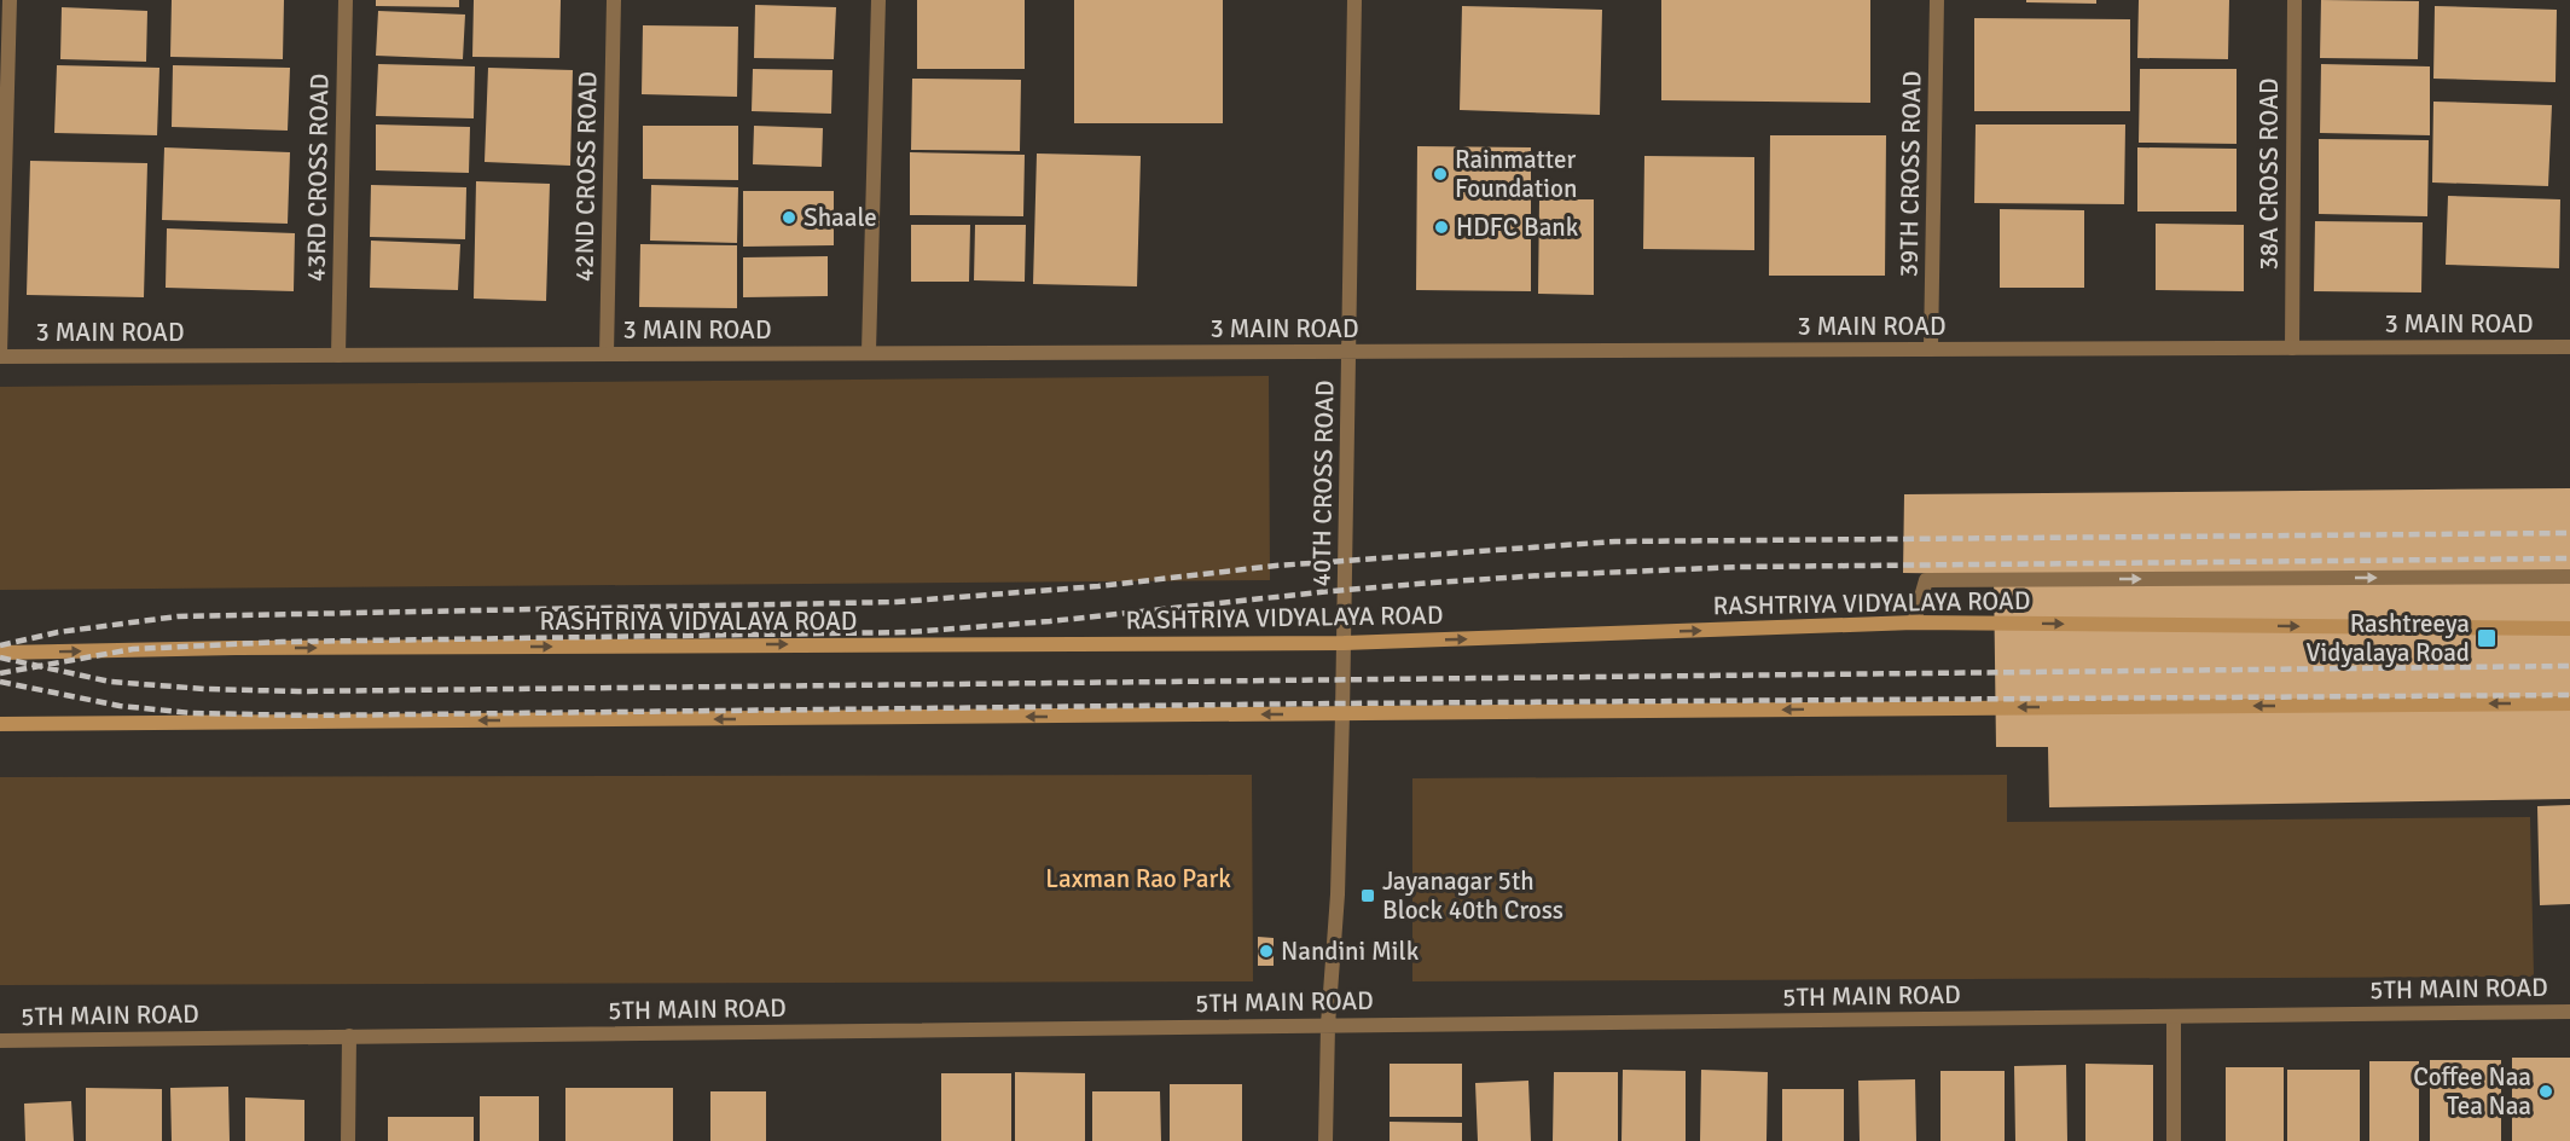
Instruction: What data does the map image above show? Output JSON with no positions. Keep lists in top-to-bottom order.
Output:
{
  "streets": {
    "main road": ["RASHTRIYA VIDYALAYA ROAD"],
    "street": [
      "39TH CROSS ROAD",
      "38A CROSS ROAD",
      "42ND CROSS ROAD",
      "43RD CROSS ROAD",
      "3 MAIN ROAD",
      "40TH CROSS ROAD",
      "5TH MAIN ROAD"
    ]
  },
  "crossings": [
    ["39TH CROSS ROAD", "3 MAIN ROAD"],
    ["38A CROSS ROAD", "3 MAIN ROAD"],
    ["42ND CROSS ROAD", "3 MAIN ROAD"],
    ["43RD CROSS ROAD", "3 MAIN ROAD"],
    ["3 MAIN ROAD", "40TH CROSS ROAD"],
    ["40TH CROSS ROAD", "RASHTRIYA VIDYALAYA ROAD"],
    ["40TH CROSS ROAD", "5TH MAIN ROAD"]
  ],
  "parks": ["Laxman Rao Park"],
  "places": {
    "other": [
      "Rainmatter Foundation",
      "Shaale",
      "HDFC Bank",
      "Nandini Milk",
      "Coffee Naa Tea Naa"
    ],
    "transit": ["Rashtreeya Vidyalaya Road", "Jayanagar 5th Block 40th Cross"]
  }
}
